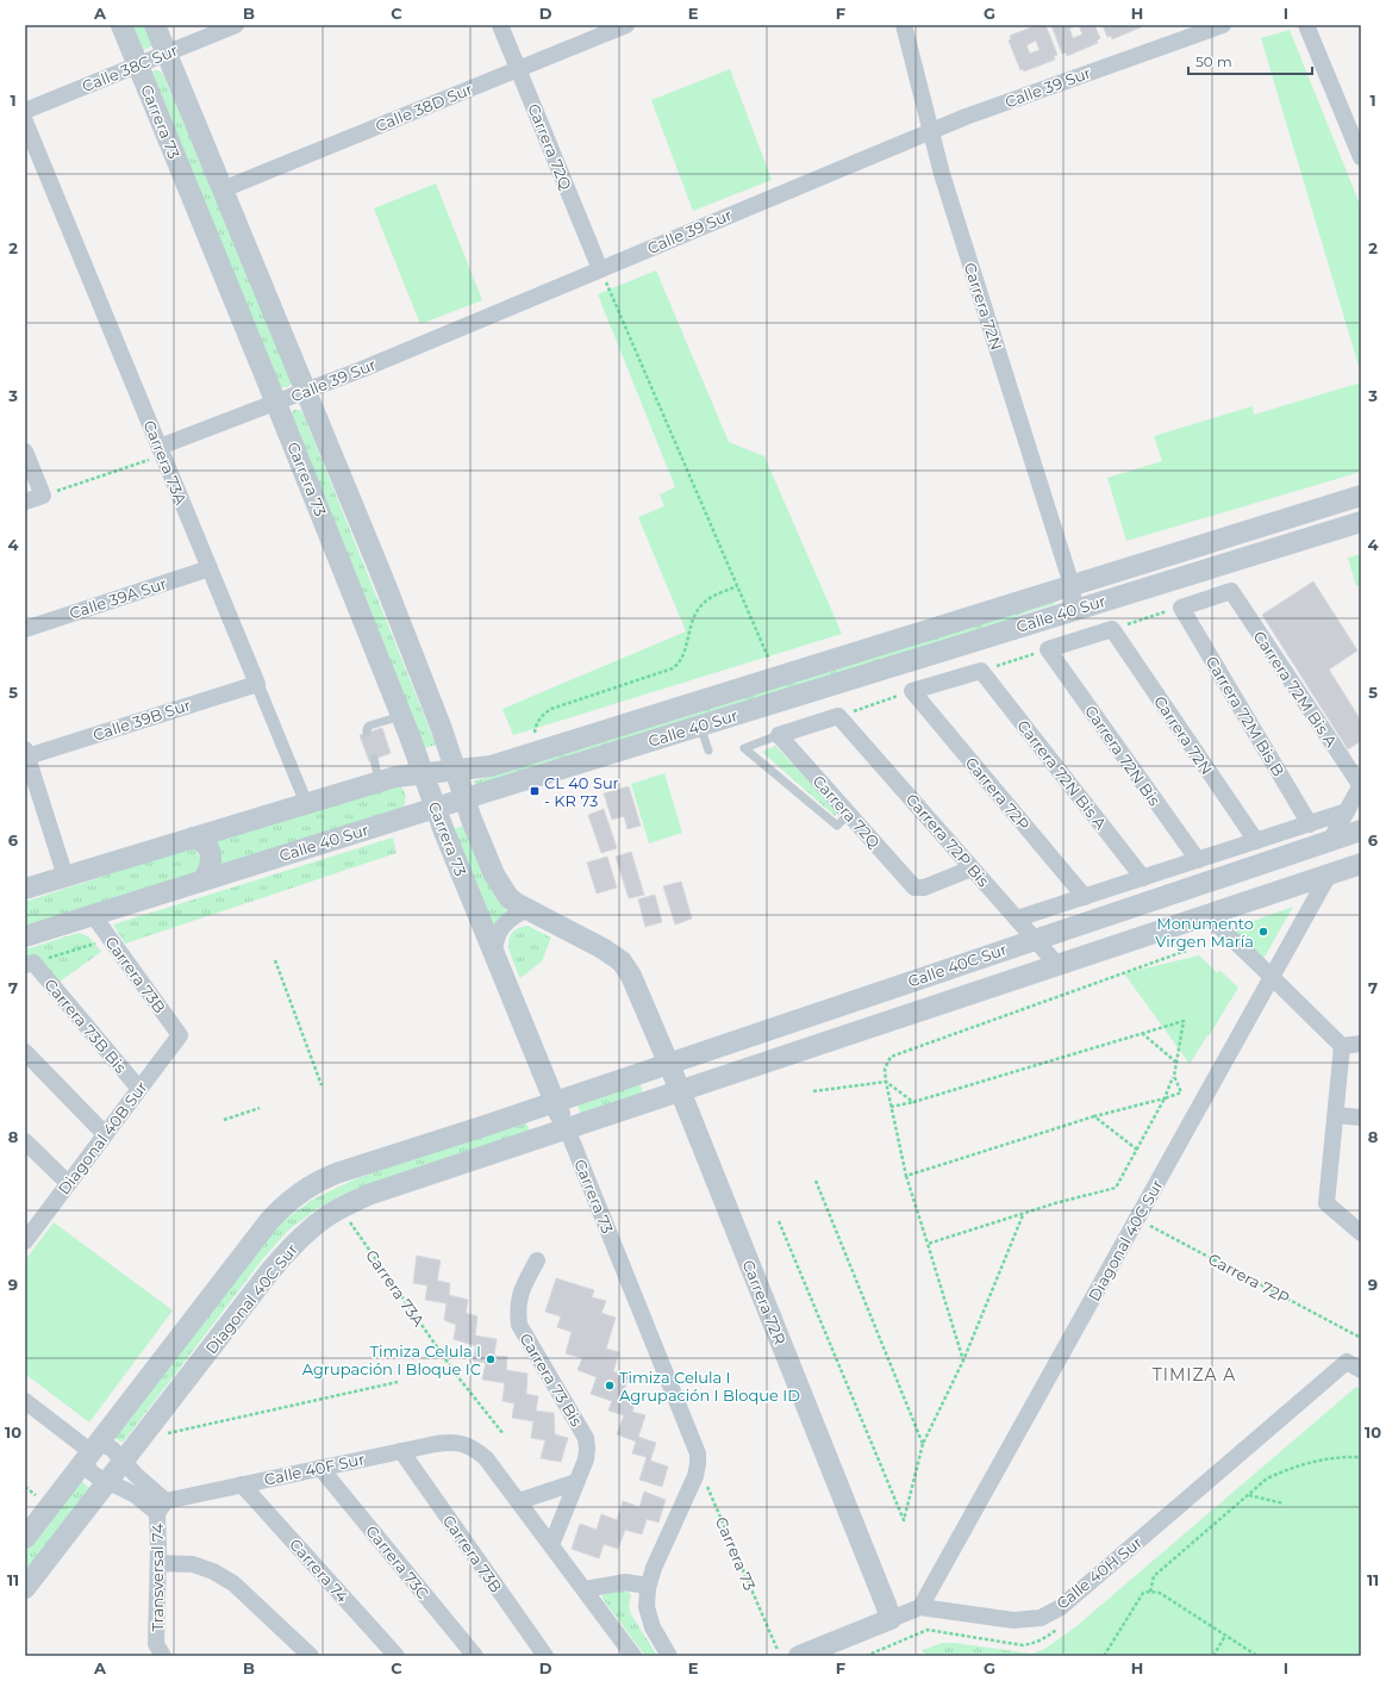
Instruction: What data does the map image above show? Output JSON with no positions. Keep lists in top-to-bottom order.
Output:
{
  "streets": {
    "street": [
      "Calle 38C Sur",
      "Calle 39 Sur",
      "Calle 38D Sur",
      "Carrera 73",
      "Carrera 72Q",
      "Carrera 72N",
      "Carrera 73A",
      "Calle 39A Sur",
      "Calle 40 Sur",
      "Carrera 72M Bis A",
      "Carrera 72M Bis B",
      "Calle 39B Sur",
      "Carrera 72N Bis",
      "Carrera 72N Bis A",
      "Carrera 72P",
      "Carrera 72P Bis",
      "Calle 40C Sur",
      "Carrera 73B",
      "Carrera 73B Bis",
      "Diagonal 40B Sur",
      "Diagonal 40C Sur",
      "Carrera 72R",
      "Carrera 73 Bis",
      "Calle 40F Sur",
      "Carrera 73C",
      "Carrera 74",
      "Calle 40H Sur",
      "Transversal 74"
    ]
  },
  "crossings": [
    ["Calle 38C Sur", "Carrera 73"],
    ["Calle 39 Sur", "Carrera 73"],
    ["Calle 39 Sur", "Carrera 72Q"],
    ["Calle 39 Sur", "Carrera 72N"],
    ["Calle 39 Sur", "Carrera 73A"],
    ["Calle 38D Sur", "Carrera 73"],
    ["Calle 38D Sur", "Carrera 72Q"],
    ["Carrera 73", "Calle 40 Sur"],
    ["Carrera 73", "Calle 40C Sur"],
    ["Carrera 73", "Diagonal 40C Sur"],
    ["Carrera 73", "Carrera 72R"],
    ["Carrera 72Q", "Carrera 72P Bis"],
    ["Carrera 72N", "Calle 40 Sur"],
    ["Carrera 73A", "Calle 39A Sur"],
    ["Carrera 73A", "Calle 40 Sur"],
    ["Carrera 73A", "Calle 39B Sur"],
    ["Carrera 73A", "Diagonal 40C Sur"],
    ["Calle 40 Sur", "Carrera 72N Bis"],
    ["Calle 40 Sur", "Carrera 73B"],
    ["Carrera 72M Bis A", "Carrera 72M Bis B"],
    ["Carrera 72P", "Diagonal 40C Sur"],
    ["Carrera 72P Bis", "Calle 40C Sur"],
    ["Calle 40C Sur", "Diagonal 40C Sur"],
    ["Calle 40C Sur", "Carrera 72R"],
    ["Carrera 73B", "Diagonal 40B Sur"],
    ["Carrera 73B", "Calle 40F Sur"],
    ["Carrera 73B Bis", "Diagonal 40B Sur"],
    ["Diagonal 40C Sur", "Calle 40H Sur"],
    ["Carrera 72R", "Calle 40H Sur"],
    ["Calle 40F Sur", "Carrera 73C"],
    ["Calle 40F Sur", "Carrera 74"],
    ["Calle 40F Sur", "Transversal 74"]
  ],
  "districts": ["TIMIZA A"],
  "places": {
    "transit": ["CL 40 Sur - KR 73"],
    "other": ["Monumento Virgen María", "Timiza Celula I Agrupación I Bloque IC", "Timiza Celula I Agrupación I Bloque ID"]
  },
  "scale_bar": "50 m",
  "grid": {
    "columns": [
      "A",
      "B",
      "C",
      "D",
      "E",
      "F",
      "G",
      "H",
      "I"
    ],
    "rows": [
      "1",
      "2",
      "3",
      "4",
      "5",
      "6",
      "7",
      "8",
      "9",
      "10",
      "11"
    ]
  }
}
